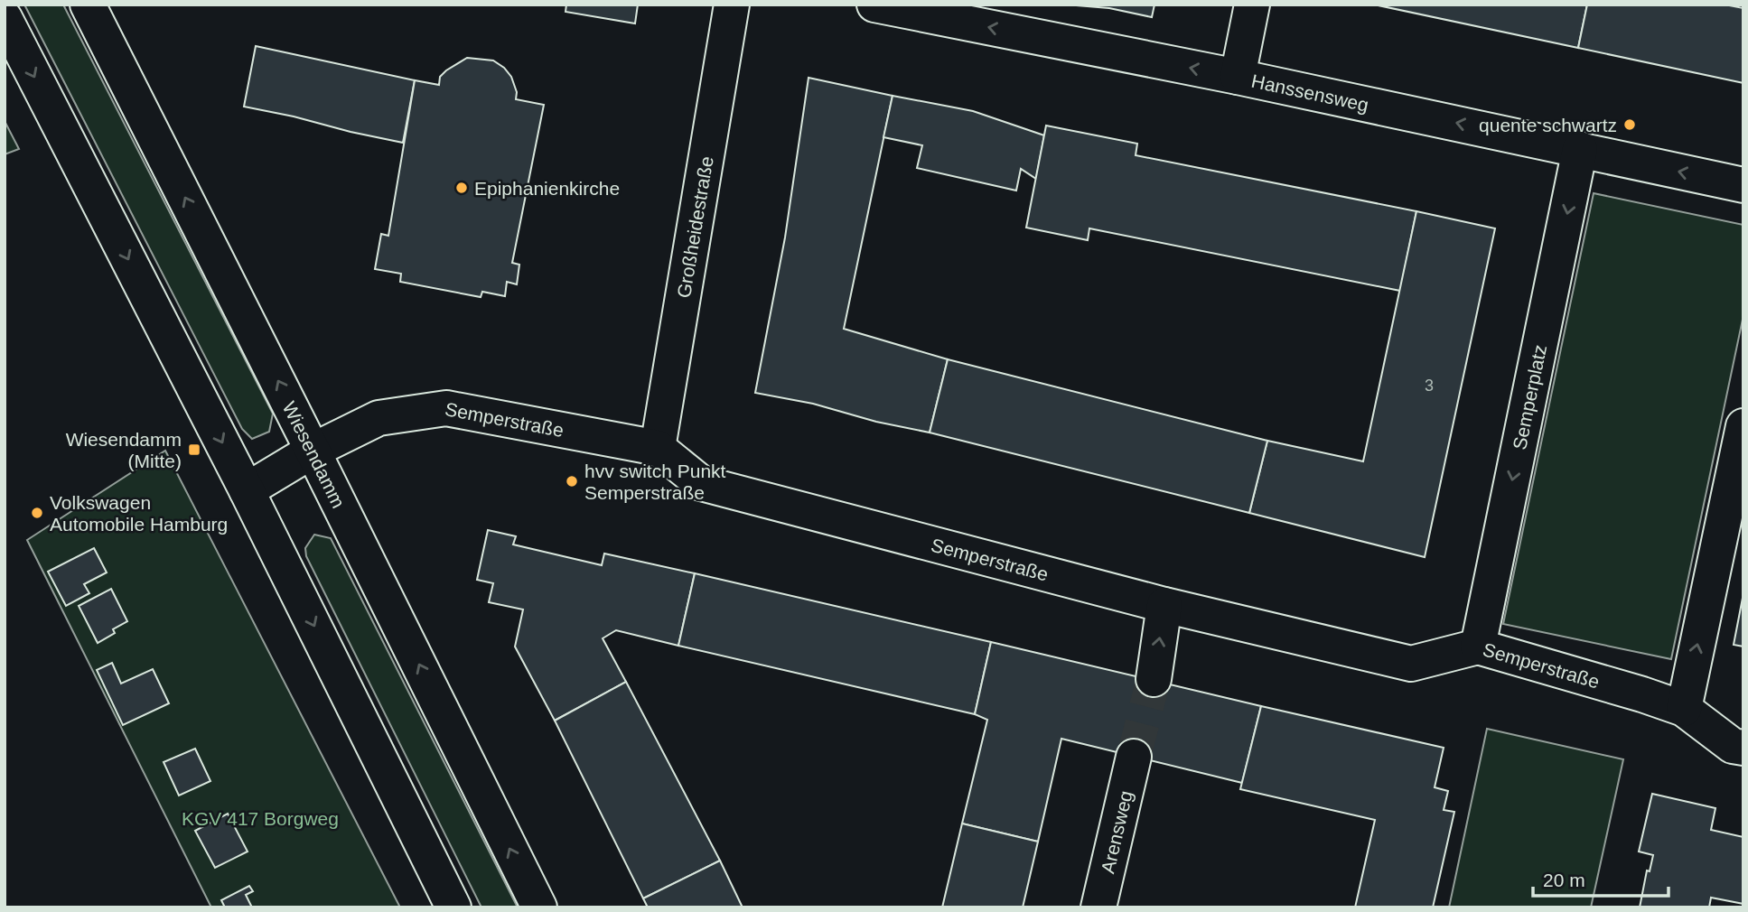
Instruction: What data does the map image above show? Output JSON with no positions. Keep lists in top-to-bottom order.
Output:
{
  "streets": {
    "street": [
      "Hanssensweg",
      "Großheidestraße",
      "Semperplatz",
      "Semperstraße",
      "Wiesendamm",
      "Arensweg"
    ]
  },
  "crossings": [
    ["Hanssensweg", "Semperplatz"],
    ["Großheidestraße", "Semperstraße"],
    ["Semperplatz", "Semperstraße"],
    ["Semperstraße", "Wiesendamm"]
  ],
  "one_way": ["Hanssensweg"],
  "parks": ["KGV 417 Borgweg"],
  "places": {
    "other": [
      "quente schwartz",
      "Epiphanienkirche",
      "hvv switch Punkt Semperstraße",
      "Volkswagen Automobile Hamburg"
    ],
    "transit": ["Wiesendamm (Mitte)"]
  },
  "house_numbers": ["3"],
  "scale_bar": "20 m"
}
